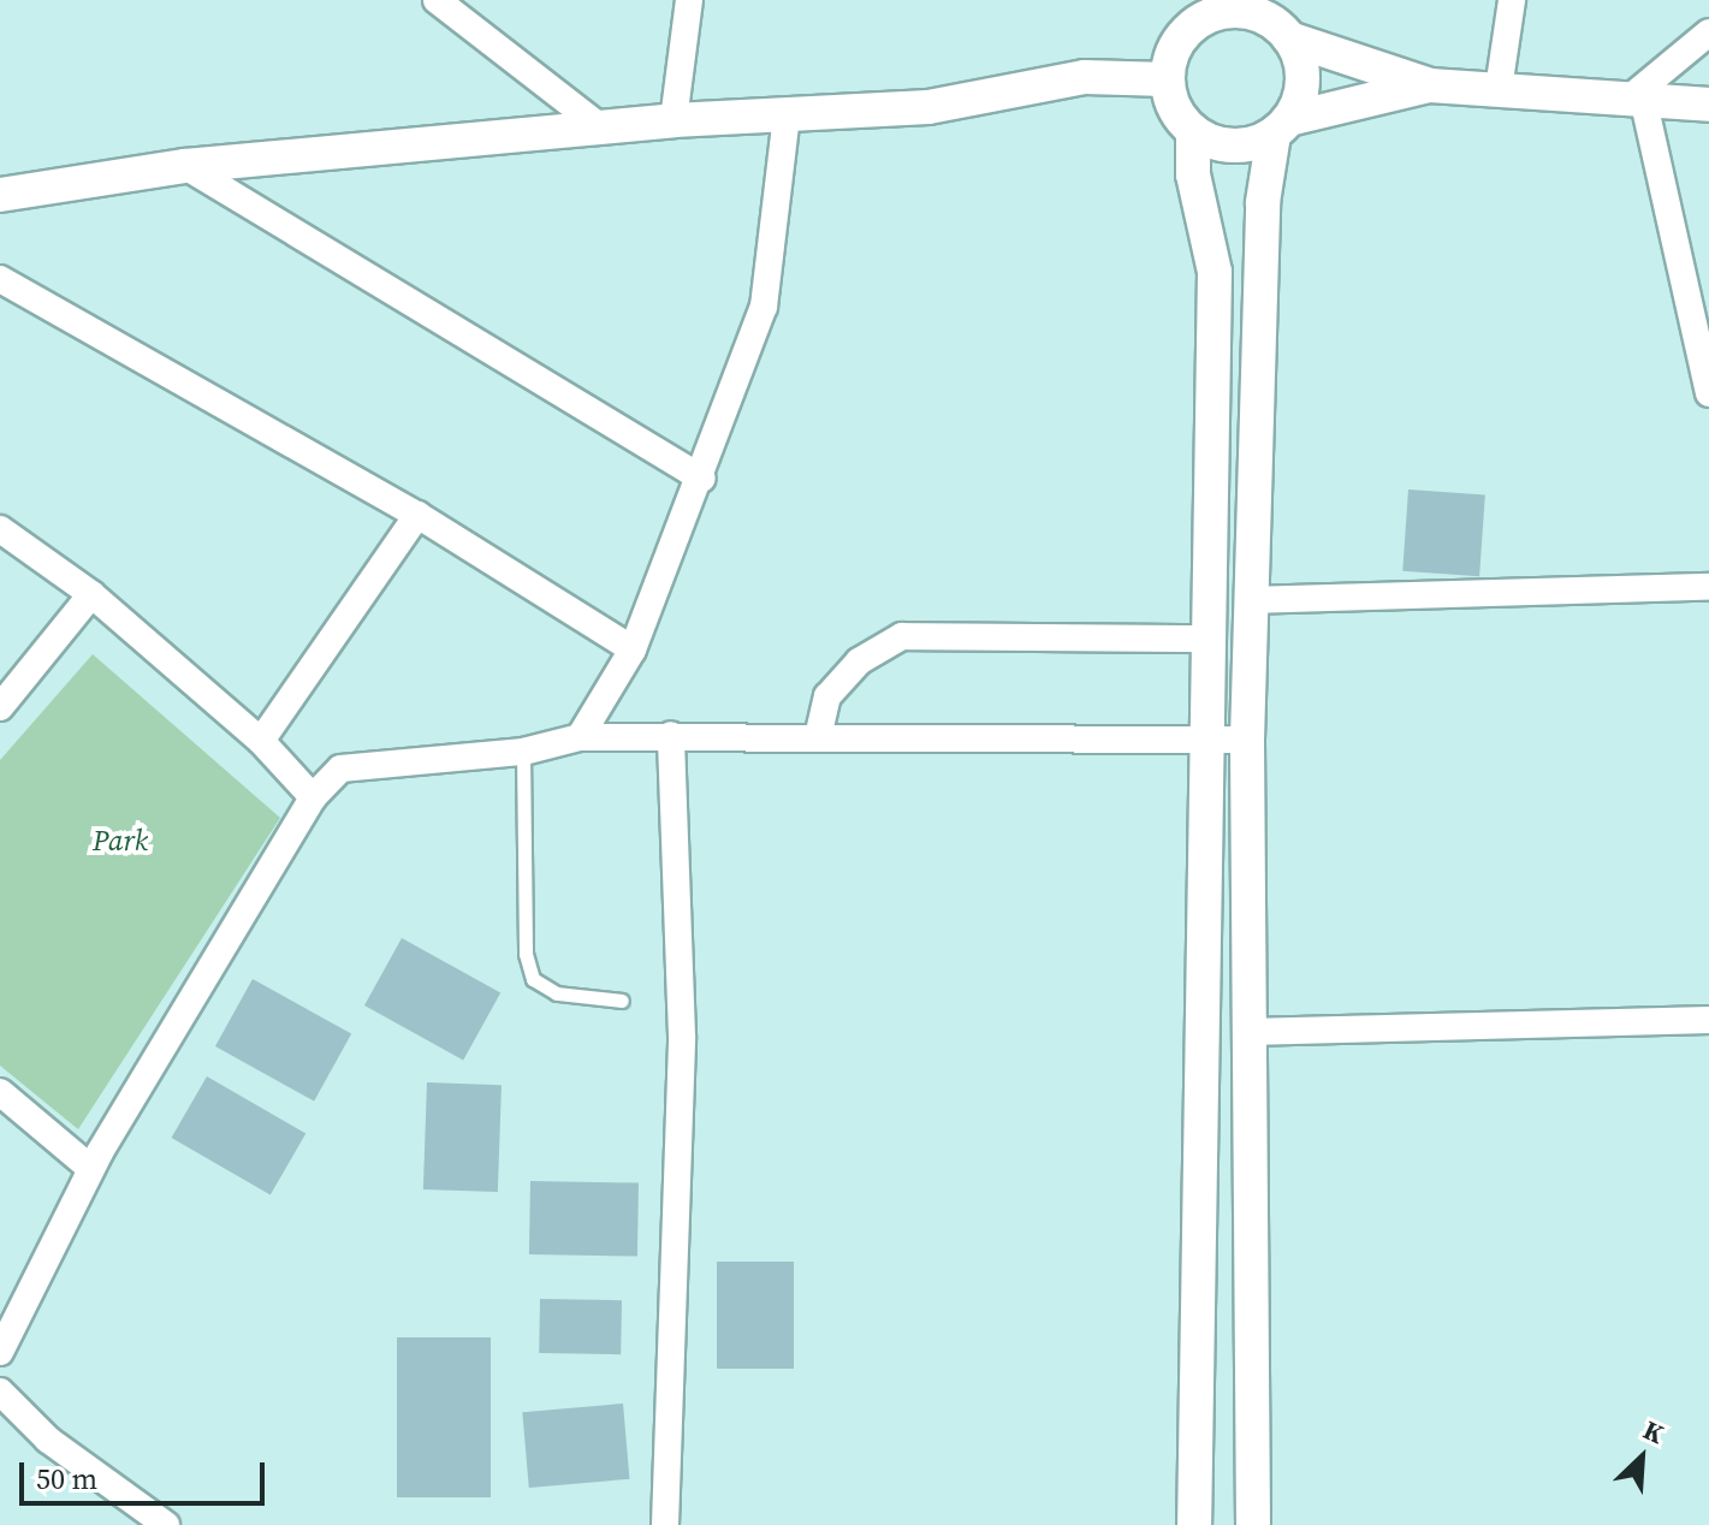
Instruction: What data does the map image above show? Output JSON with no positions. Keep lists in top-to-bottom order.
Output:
{
  "parks": ["Park"],
  "scale_bar": "50 m",
  "north": "top right"
}
